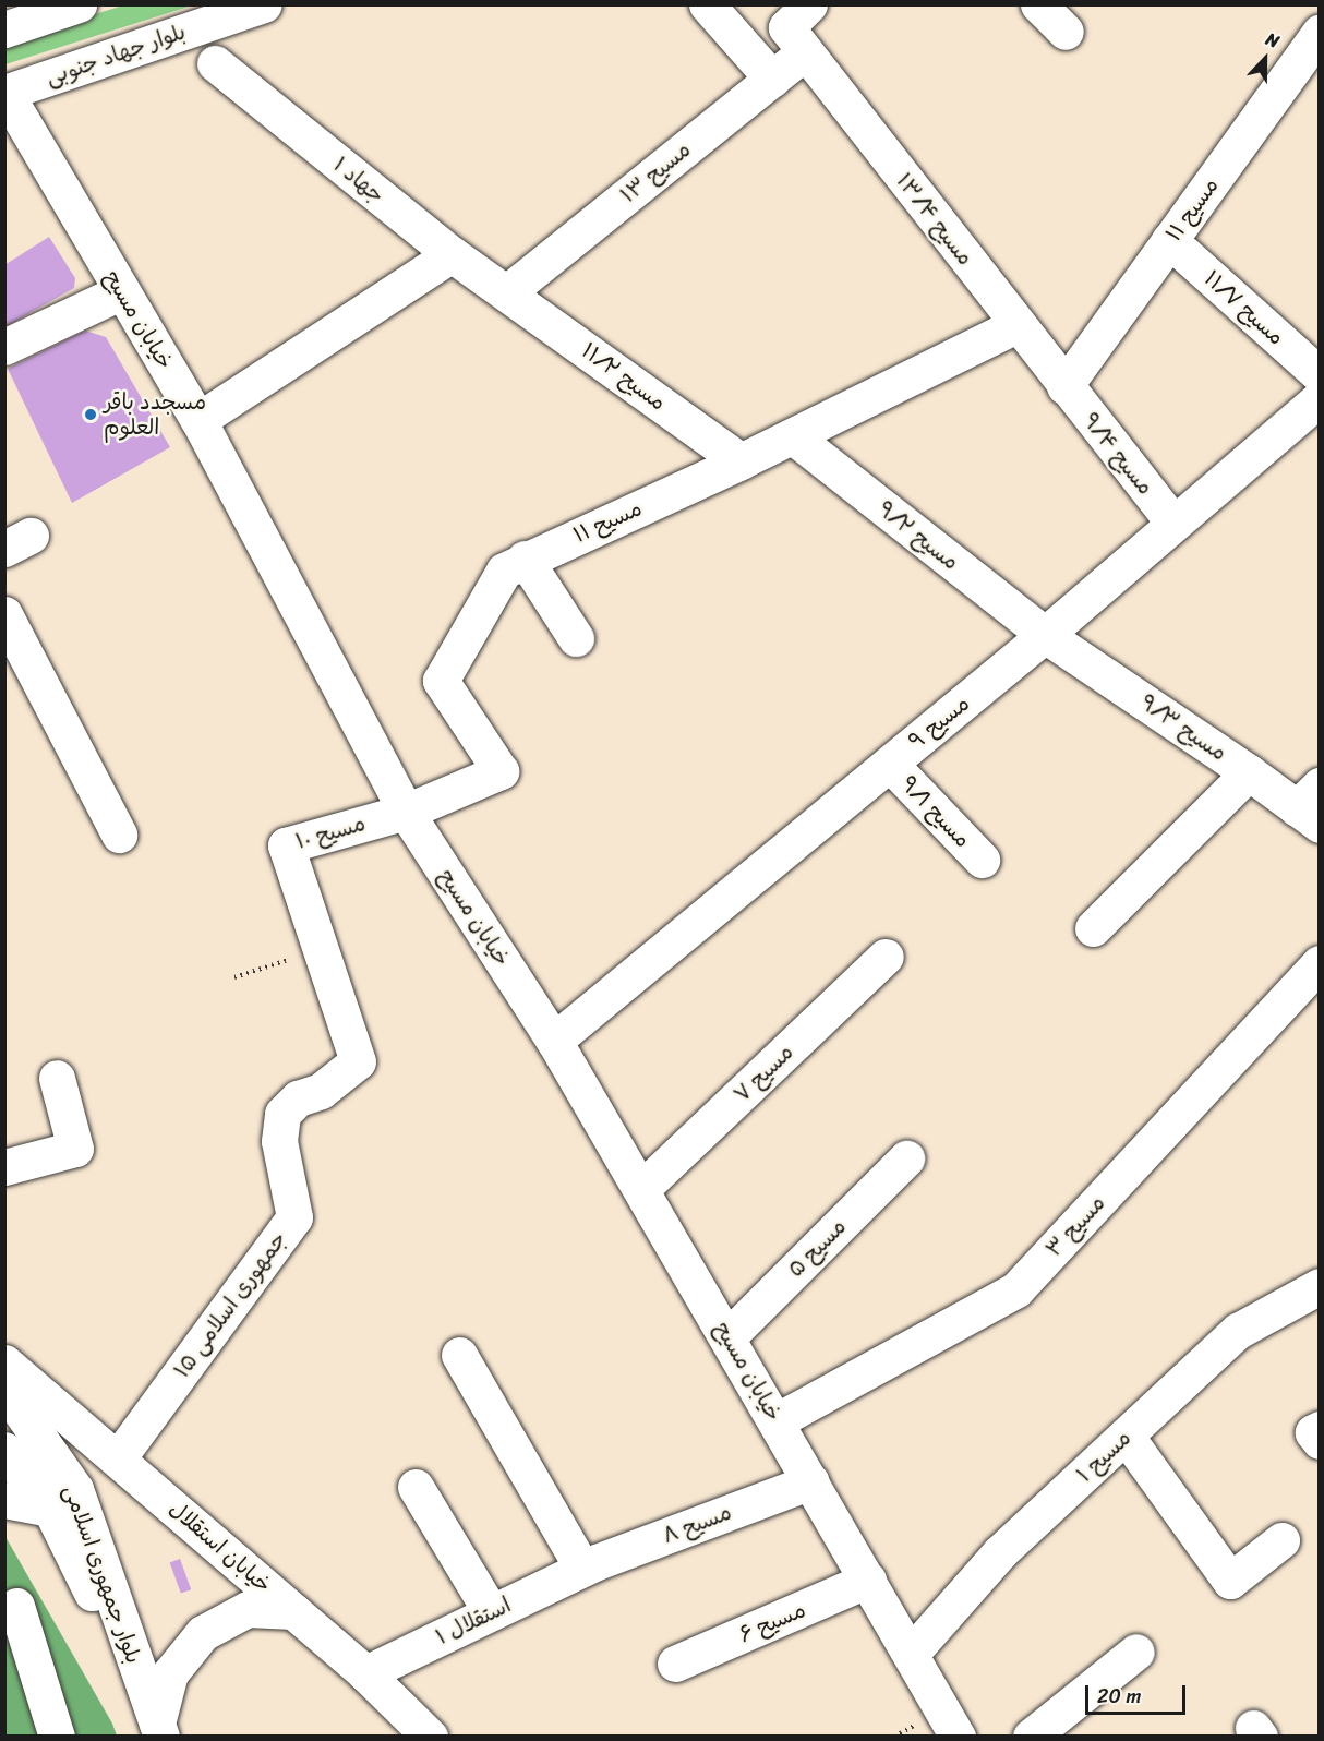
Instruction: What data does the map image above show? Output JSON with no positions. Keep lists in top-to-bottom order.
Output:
{
  "streets": {
    "street": [
      "بلوار جهاد جنوبی",
      "مسیح ۱۳",
      "جهاد ۱",
      "مسیح ۱۱",
      "مسیح ۱۳/۴",
      "مسیح ۱۱/۷",
      "خیابان مسیح",
      "مسیح ۱۱/۲",
      "مسیح ۹/۴",
      "مسیح ۹/۲",
      "مسیح ۹",
      "مسیح ۹/۳",
      "مسیح ۹/۱",
      "مسیح ۱۰",
      "مسیح ۷",
      "مسیح ۳",
      "مسیح ۵",
      "جمهوری اسلامی ۱۵",
      "مسیح ۱",
      "مسیح ۸",
      "خیابان استقلال",
      "بلوار جمهوری اسلامی",
      "استقلال ۱",
      "مسیح ۶"
    ]
  },
  "crossings": [
    ["بلوار جهاد جنوبی", "خیابان مسیح"],
    ["مسیح ۱۳", "جهاد ۱"],
    ["مسیح ۱۳", "مسیح ۱۳/۴"],
    ["مسیح ۱۳", "مسیح ۱۱/۲"],
    ["جهاد ۱", "مسیح ۱۱/۲"],
    ["مسیح ۱۱", "مسیح ۱۳/۴"],
    ["مسیح ۱۱", "مسیح ۱۱/۷"],
    ["مسیح ۱۱", "خیابان مسیح"],
    ["مسیح ۱۱", "مسیح ۱۱/۲"],
    ["مسیح ۱۱", "مسیح ۹/۴"],
    ["مسیح ۱۱", "مسیح ۹/۲"],
    ["مسیح ۱۱", "مسیح ۱۰"],
    ["مسیح ۱۳/۴", "مسیح ۹/۴"],
    ["خیابان مسیح", "مسیح ۹"],
    ["خیابان مسیح", "مسیح ۱۰"],
    ["خیابان مسیح", "مسیح ۷"],
    ["خیابان مسیح", "مسیح ۳"],
    ["خیابان مسیح", "مسیح ۵"],
    ["خیابان مسیح", "مسیح ۱"],
    ["خیابان مسیح", "مسیح ۸"],
    ["خیابان مسیح", "مسیح ۶"],
    ["مسیح ۹/۴", "مسیح ۹"],
    ["مسیح ۹/۲", "مسیح ۹"],
    ["مسیح ۹/۲", "مسیح ۹/۳"],
    ["مسیح ۹", "مسیح ۹/۳"],
    ["مسیح ۹", "مسیح ۹/۱"],
    ["مسیح ۱۰", "جمهوری اسلامی ۱۵"],
    ["جمهوری اسلامی ۱۵", "خیابان استقلال"],
    ["مسیح ۸", "استقلال ۱"],
    ["خیابان استقلال", "استقلال ۱"]
  ],
  "places": ["مسجدد باقر العلوم"],
  "scale_bar": "20 m",
  "north": "top"
}
